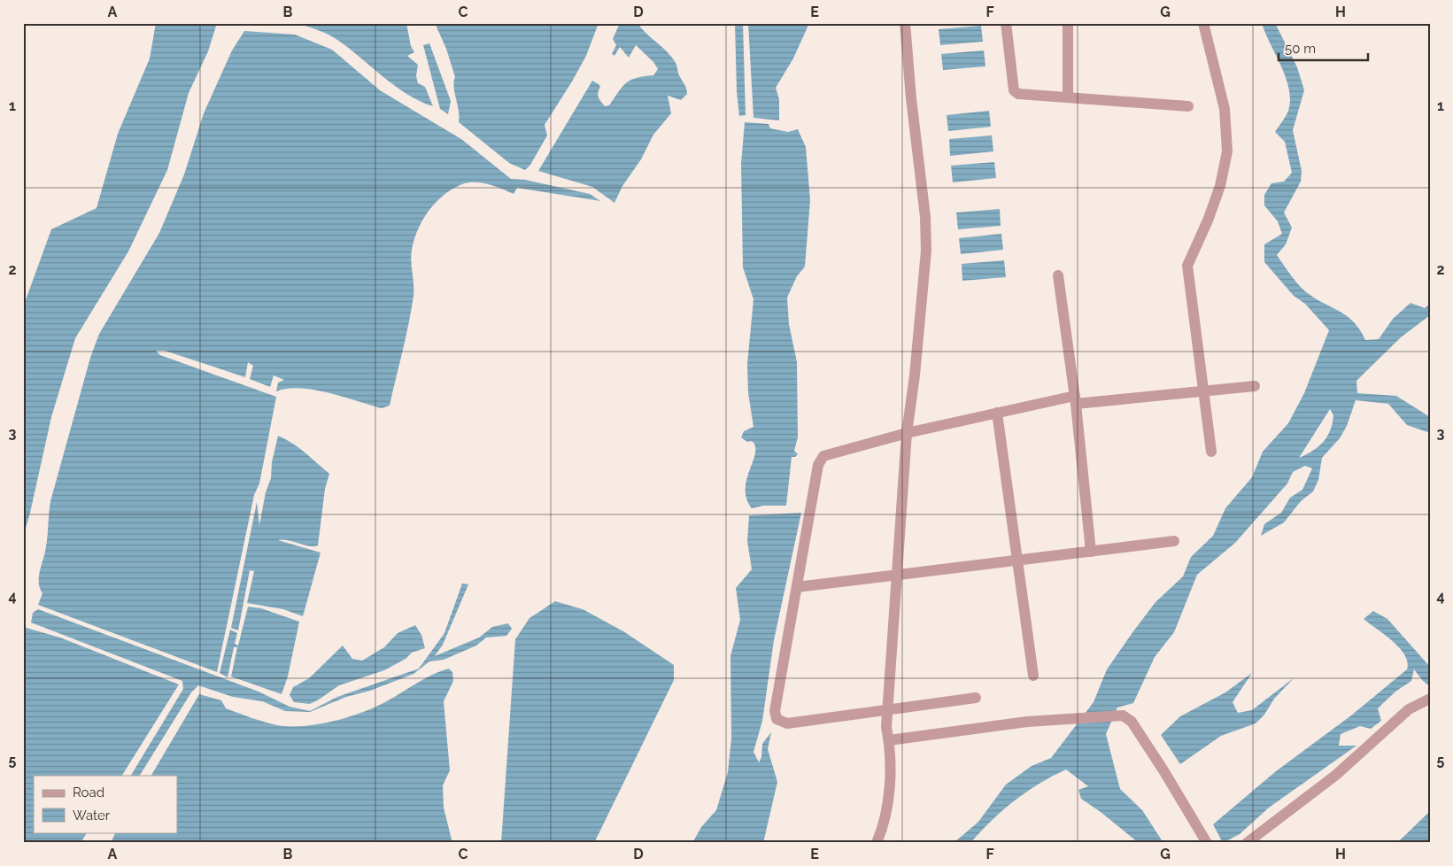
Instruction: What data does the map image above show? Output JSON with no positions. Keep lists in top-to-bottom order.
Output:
{
  "legend": ["Road", "Water"],
  "scale_bar": "50 m",
  "grid": {
    "columns": [
      "A",
      "B",
      "C",
      "D",
      "E",
      "F",
      "G",
      "H"
    ],
    "rows": [
      "1",
      "2",
      "3",
      "4",
      "5"
    ]
  }
}
